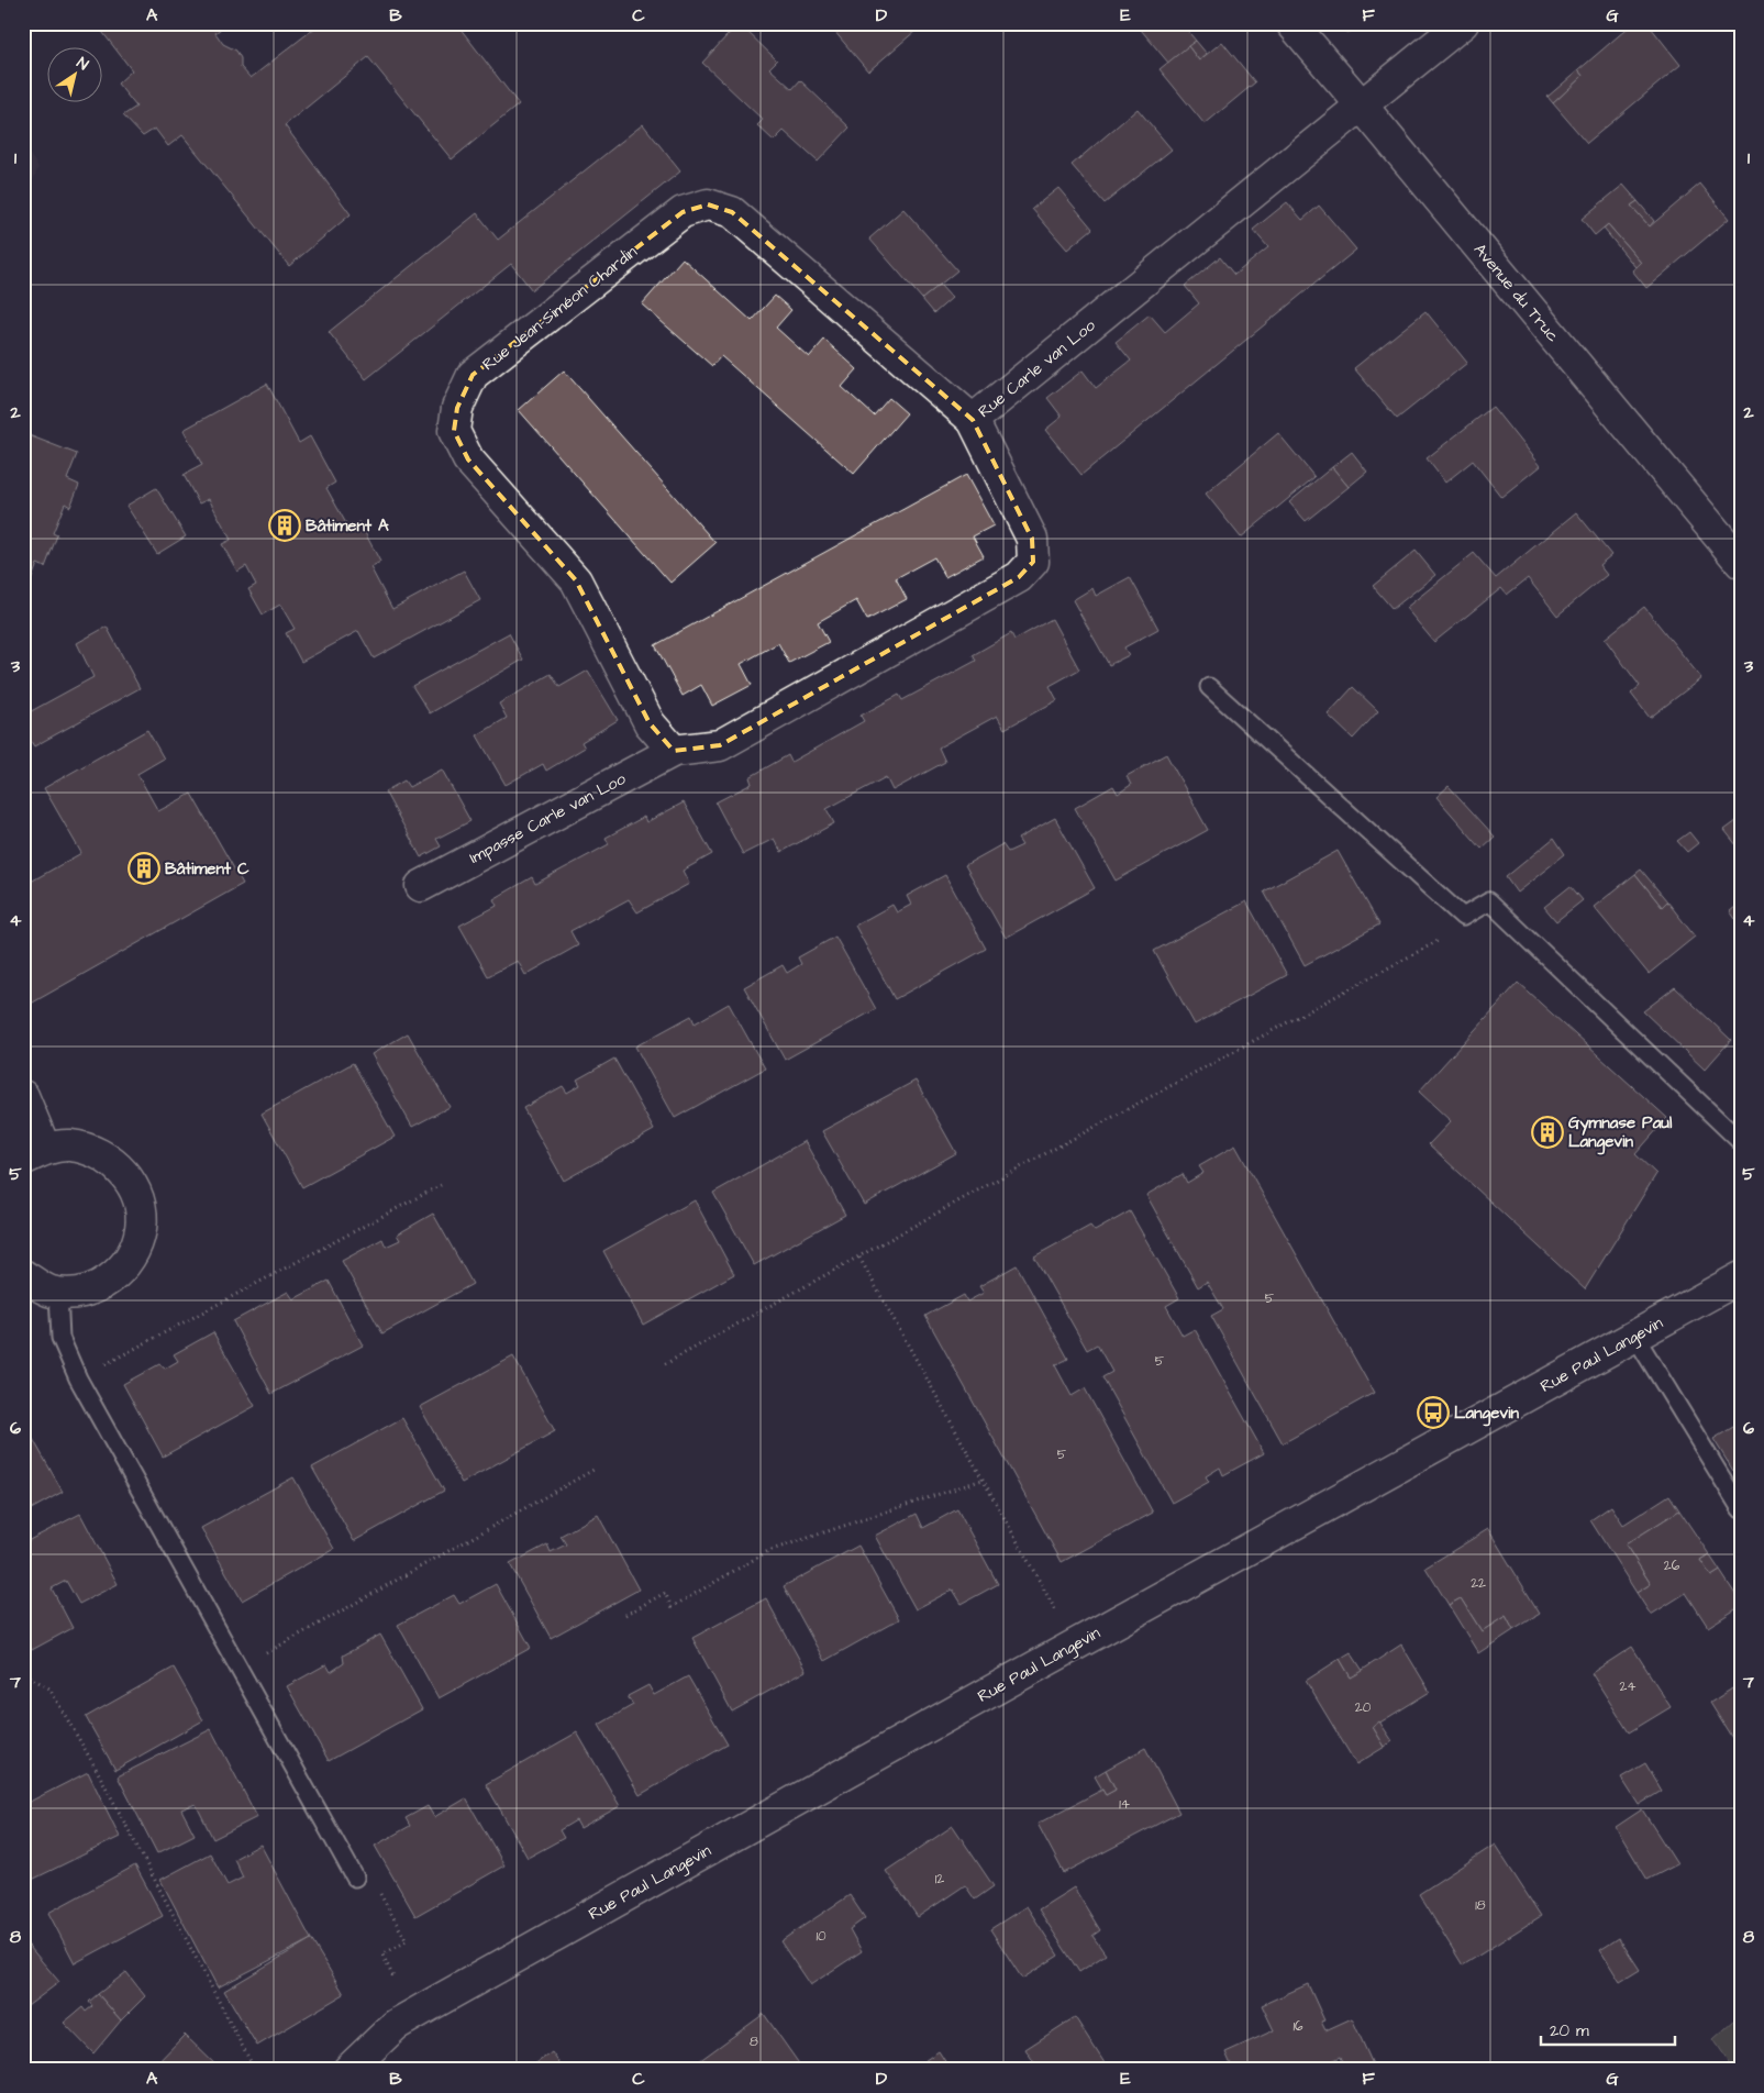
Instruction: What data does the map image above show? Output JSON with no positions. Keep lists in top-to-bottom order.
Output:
{
  "streets": {
    "street": [
      "Avenue du Truc",
      "Rue Jean-Siméon Chardin",
      "Rue Carle van Loo",
      "Impasse Carle van Loo",
      "Rue Paul Langevin"
    ]
  },
  "crossings": [
    ["Avenue du Truc", "Rue Carle van Loo"],
    ["Rue Jean-Siméon Chardin", "Rue Carle van Loo"],
    ["Rue Jean-Siméon Chardin", "Impasse Carle van Loo"],
    ["Rue Carle van Loo", "Impasse Carle van Loo"]
  ],
  "places": {
    "building": ["Bâtiment A", "Bâtiment C", "Gymnase Paul Langevin"],
    "bus stop": ["Langevin"]
  },
  "house_numbers": [
    "5",
    "5",
    "5",
    "26",
    "22",
    "24",
    "20",
    "14",
    "12",
    "18",
    "10",
    "16",
    "8"
  ],
  "scale_bar": "20 m",
  "north": "top right",
  "grid": {
    "columns": [
      "A",
      "B",
      "C",
      "D",
      "E",
      "F",
      "G"
    ],
    "rows": [
      "1",
      "2",
      "3",
      "4",
      "5",
      "6",
      "7",
      "8"
    ]
  }
}
